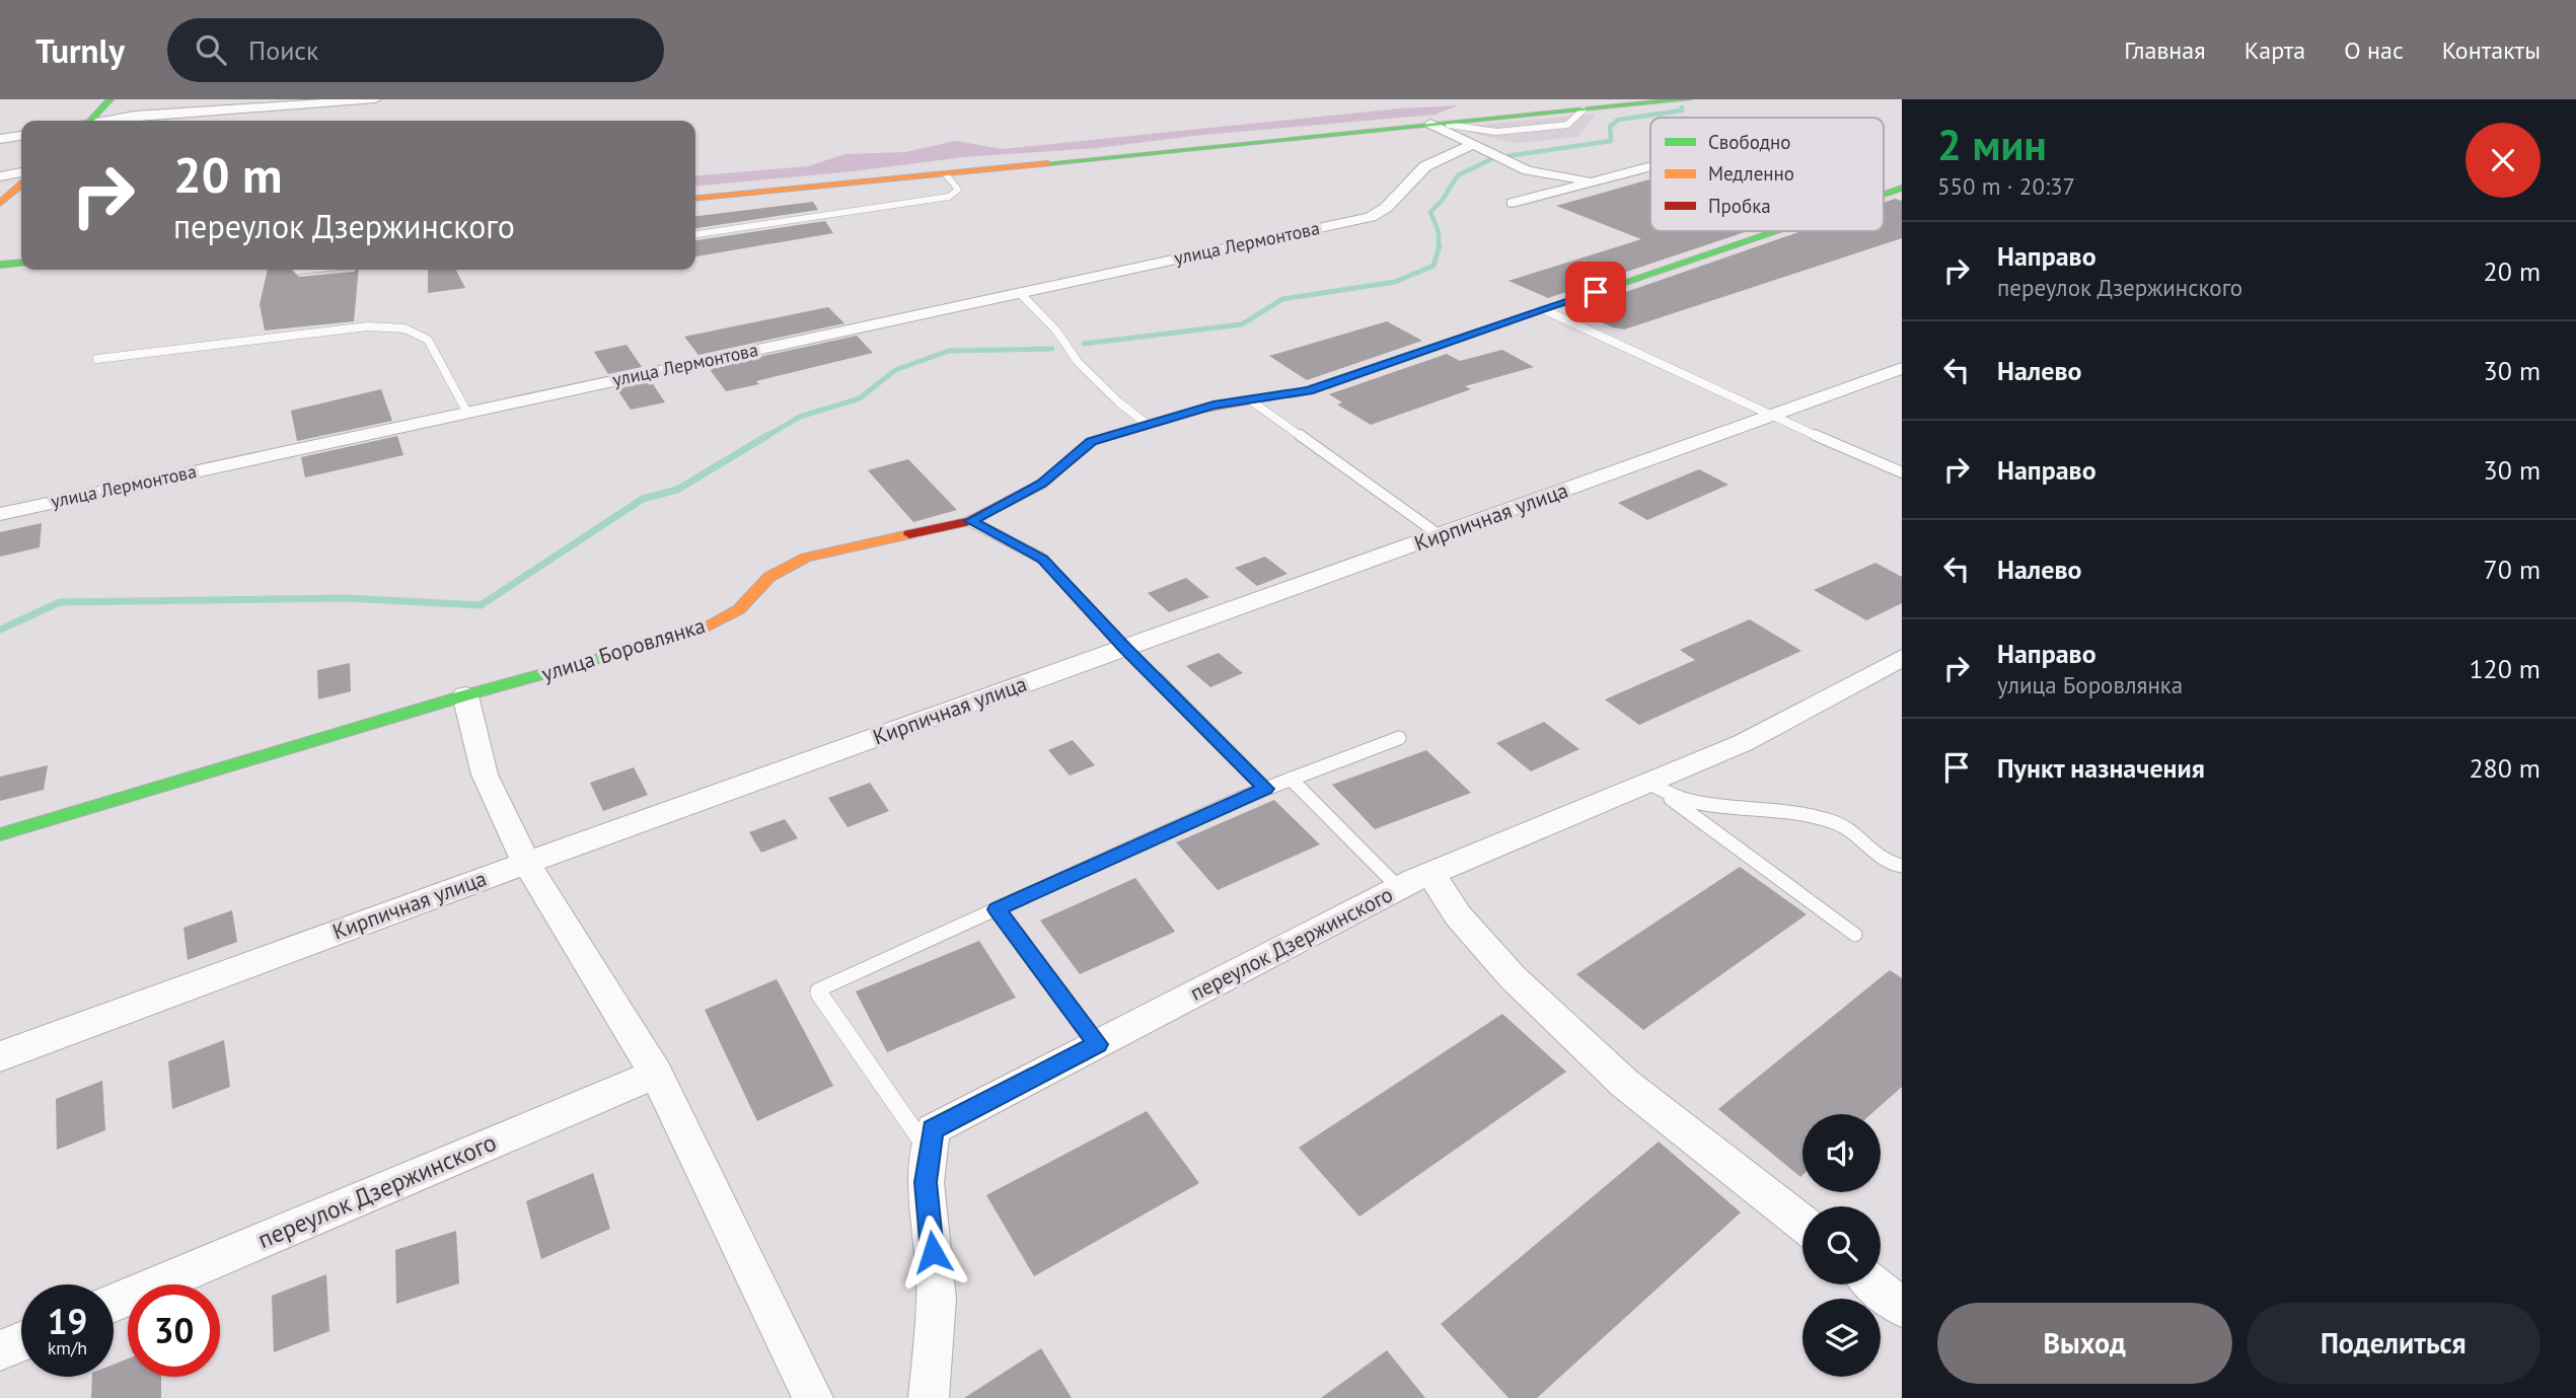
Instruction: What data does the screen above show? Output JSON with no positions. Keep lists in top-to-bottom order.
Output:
{
  "streets": {
    "street": [
      "улица Лермонтова",
      "Кирпичная улица",
      "улица Боровлянка",
      "переулок Дзержинского"
    ]
  },
  "legend": ["Свободно", "Медленно", "Пробка"],
  "page": {
    "header": "Turnly",
    "search": "Поиск",
    "nav": [
      "Главная",
      "Карта",
      "О нас",
      "Контакты"
    ],
    "heading": ["2 мин", "550 m · 20:37"],
    "turn": ["20 m", "переулок Дзержинского"],
    "list": [
      {
        "name": "Направо",
        "note": "переулок Дзержинского",
        "value": "20 m"
      },
      {
        "name": "Налево",
        "value": "30 m"
      },
      {
        "name": "Направо",
        "value": "30 m"
      },
      {
        "name": "Налево",
        "value": "70 m"
      },
      {
        "name": "Направо",
        "note": "улица Боровлянка",
        "value": "120 m"
      },
      {
        "name": "Пункт назначения",
        "value": "280 m"
      }
    ],
    "speed": "19 km/h",
    "limit": "30",
    "buttons": ["Выход", "Поделиться"]
  }
}
